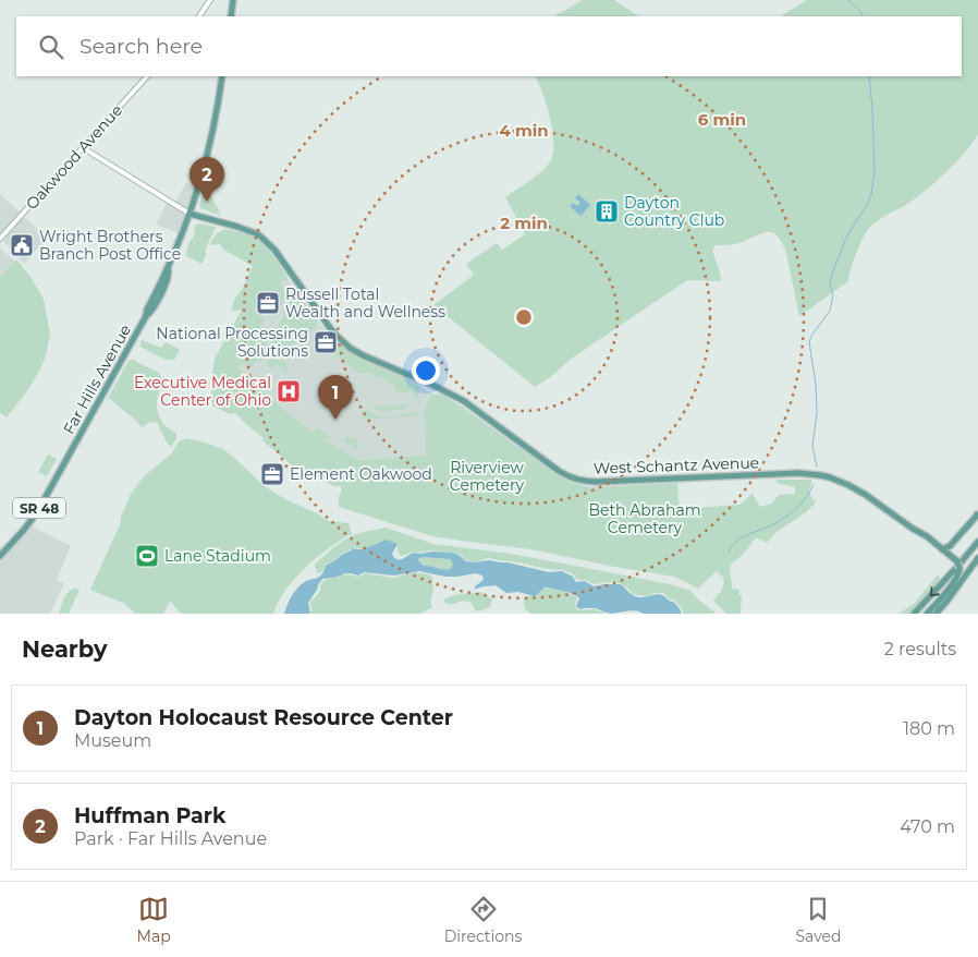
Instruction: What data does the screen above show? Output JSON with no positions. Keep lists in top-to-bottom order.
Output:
{
  "streets": {
    "main road": ["Far Hills Avenue", "West Schantz Avenue", "SR 48"],
    "street": ["Oakwood Avenue"]
  },
  "crossings": [
    ["Far Hills Avenue", "West Schantz Avenue"]
  ],
  "parks": ["Riverview Cemetery", "Beth Abraham Cemetery"],
  "places": {
    "building": ["Dayton Country Club"],
    "public building": ["Wright Brothers Branch Post Office"],
    "office": ["Russell Total Wealth and Wellness", "National Processing Solutions", "Element Oakwood"],
    "hospital": ["Executive Medical Center of Ohio"],
    "sports": ["Lane Stadium"]
  },
  "page": {
    "search": "Search here",
    "pins": ["2", "1"],
    "heading": ["Nearby", "2 results"],
    "list": [
      {
        "mark": "1",
        "name": "Dayton Holocaust Resource Center",
        "note": "Museum",
        "value": "180 m"
      },
      {
        "mark": "2",
        "name": "Huffman Park",
        "note": "Park · Far Hills Avenue",
        "value": "470 m"
      }
    ],
    "nav": ["Map", "Directions", "Saved"]
  },
  "rings": ["6 min", "4 min", "2 min"]
}
